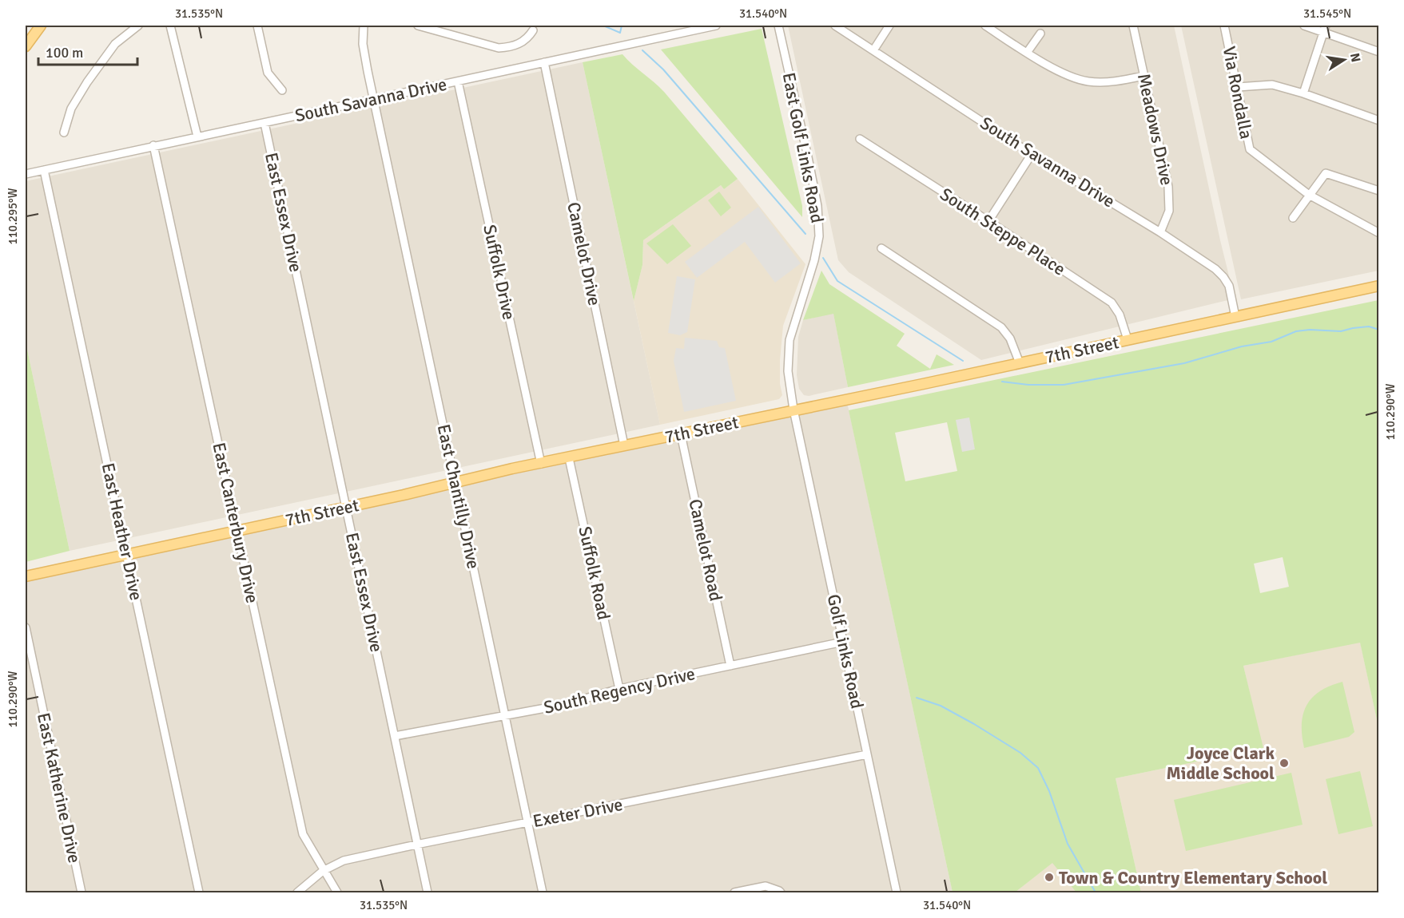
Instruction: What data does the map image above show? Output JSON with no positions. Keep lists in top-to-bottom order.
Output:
{
  "streets": {
    "main road": ["7th Street"],
    "street": [
      "Via Rondalla",
      "South Savanna Drive",
      "Meadows Drive",
      "East Golf Links Road",
      "East Essex Drive",
      "South Steppe Place",
      "Camelot Drive",
      "Suffolk Drive",
      "East Chantilly Drive",
      "East Canterbury Drive",
      "East Heather Drive",
      "Camelot Road",
      "Suffolk Road",
      "Golf Links Road",
      "South Regency Drive",
      "East Katherine Drive",
      "Exeter Drive"
    ]
  },
  "crossings": [
    ["South Savanna Drive", "Meadows Drive"],
    ["South Savanna Drive", "East Essex Drive"],
    ["South Savanna Drive", "Camelot Drive"],
    ["South Savanna Drive", "Suffolk Drive"],
    ["South Savanna Drive", "7th Street"],
    ["South Savanna Drive", "East Chantilly Drive"],
    ["South Savanna Drive", "East Canterbury Drive"],
    ["South Savanna Drive", "East Heather Drive"],
    ["East Golf Links Road", "7th Street"],
    ["East Golf Links Road", "Golf Links Road"],
    ["East Essex Drive", "7th Street"],
    ["East Essex Drive", "South Regency Drive"],
    ["East Essex Drive", "Exeter Drive"],
    ["South Steppe Place", "7th Street"],
    ["Camelot Drive", "7th Street"],
    ["Suffolk Drive", "7th Street"],
    ["7th Street", "East Chantilly Drive"],
    ["7th Street", "East Canterbury Drive"],
    ["7th Street", "East Heather Drive"],
    ["7th Street", "Camelot Road"],
    ["7th Street", "Suffolk Road"],
    ["7th Street", "Golf Links Road"],
    ["East Chantilly Drive", "South Regency Drive"],
    ["East Chantilly Drive", "Exeter Drive"],
    ["East Canterbury Drive", "Exeter Drive"],
    ["Camelot Road", "South Regency Drive"],
    ["Suffolk Road", "South Regency Drive"],
    ["Golf Links Road", "South Regency Drive"],
    ["Golf Links Road", "Exeter Drive"]
  ],
  "places": ["Joyce Clark Middle School", "Town & Country Elementary School"],
  "scale_bar": "100 m",
  "north": "right",
  "coordinates": [
    "31.535°N",
    "31.540°N",
    "31.545°N",
    "110.295°W",
    "110.290°W"
  ]
}
